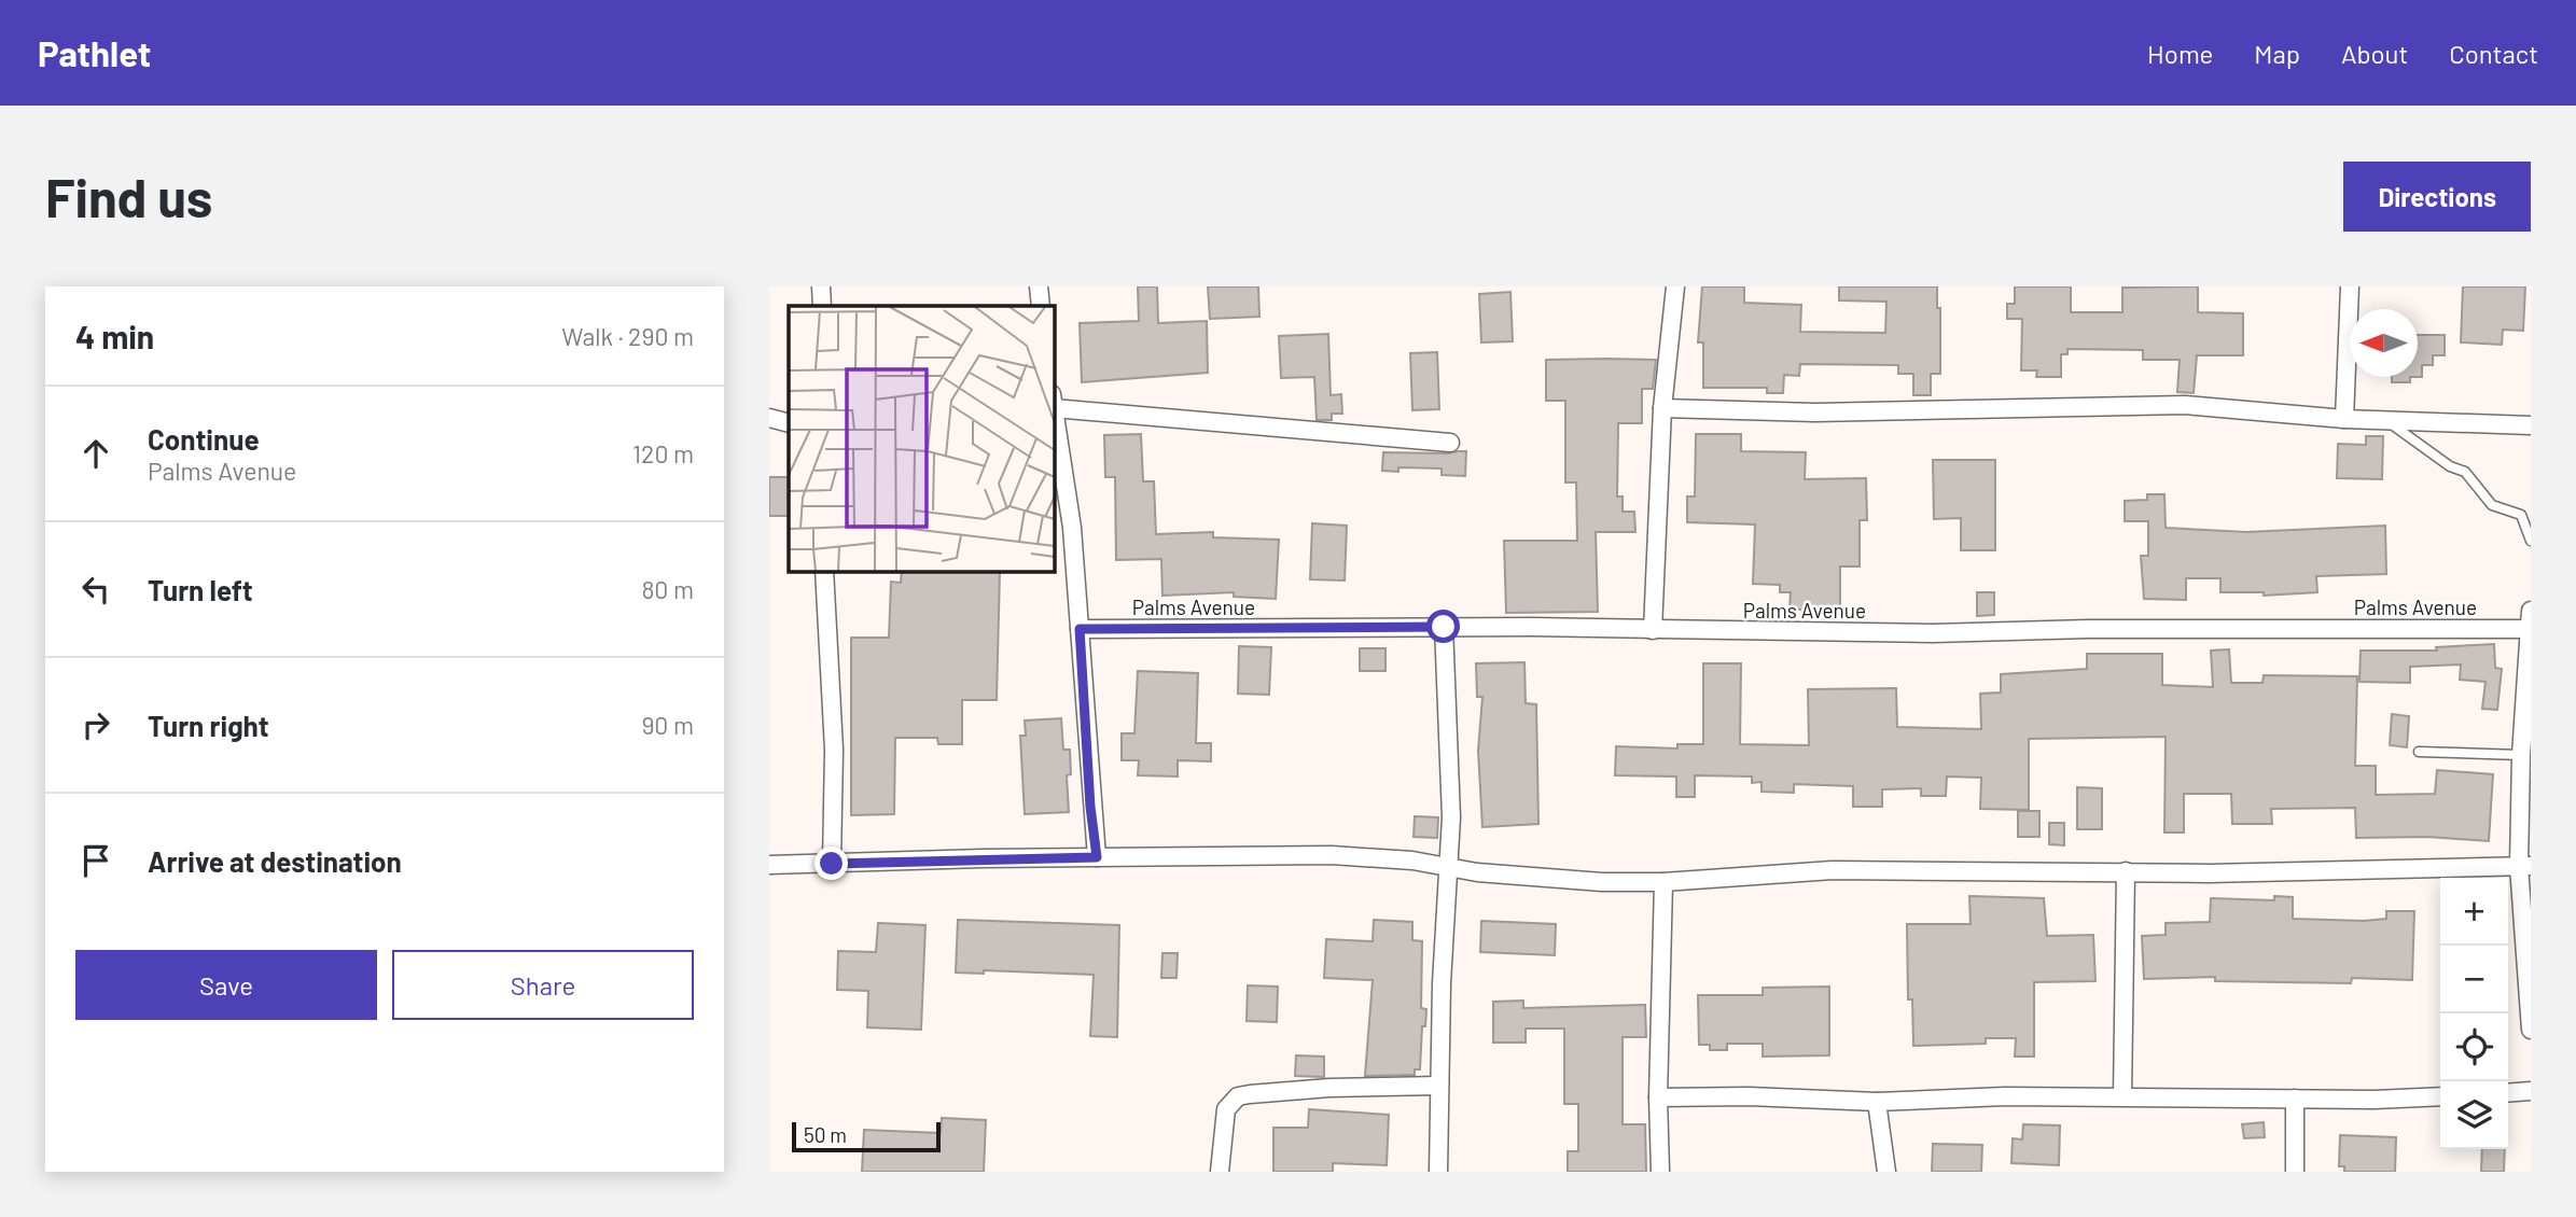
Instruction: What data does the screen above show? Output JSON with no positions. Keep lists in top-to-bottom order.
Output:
{
  "streets": {
    "street": ["Palms Avenue"]
  },
  "scale_bar": "50 m",
  "north": "left",
  "page": {
    "header": "Pathlet",
    "nav": [
      "Home",
      "Map",
      "About",
      "Contact"
    ],
    "buttons": [
      "Directions",
      ["Save", "Share"]
    ],
    "title": "Find us",
    "heading": ["4 min", "Walk · 290 m"],
    "list": [
      ["Continue", "Palms Avenue", "120 m"],
      ["Turn left", "80 m"],
      ["Turn right", "90 m"],
      "Arrive at destination"
    ],
    "map_buttons": ["+", "−"],
    "scale": "50 m"
  }
}
